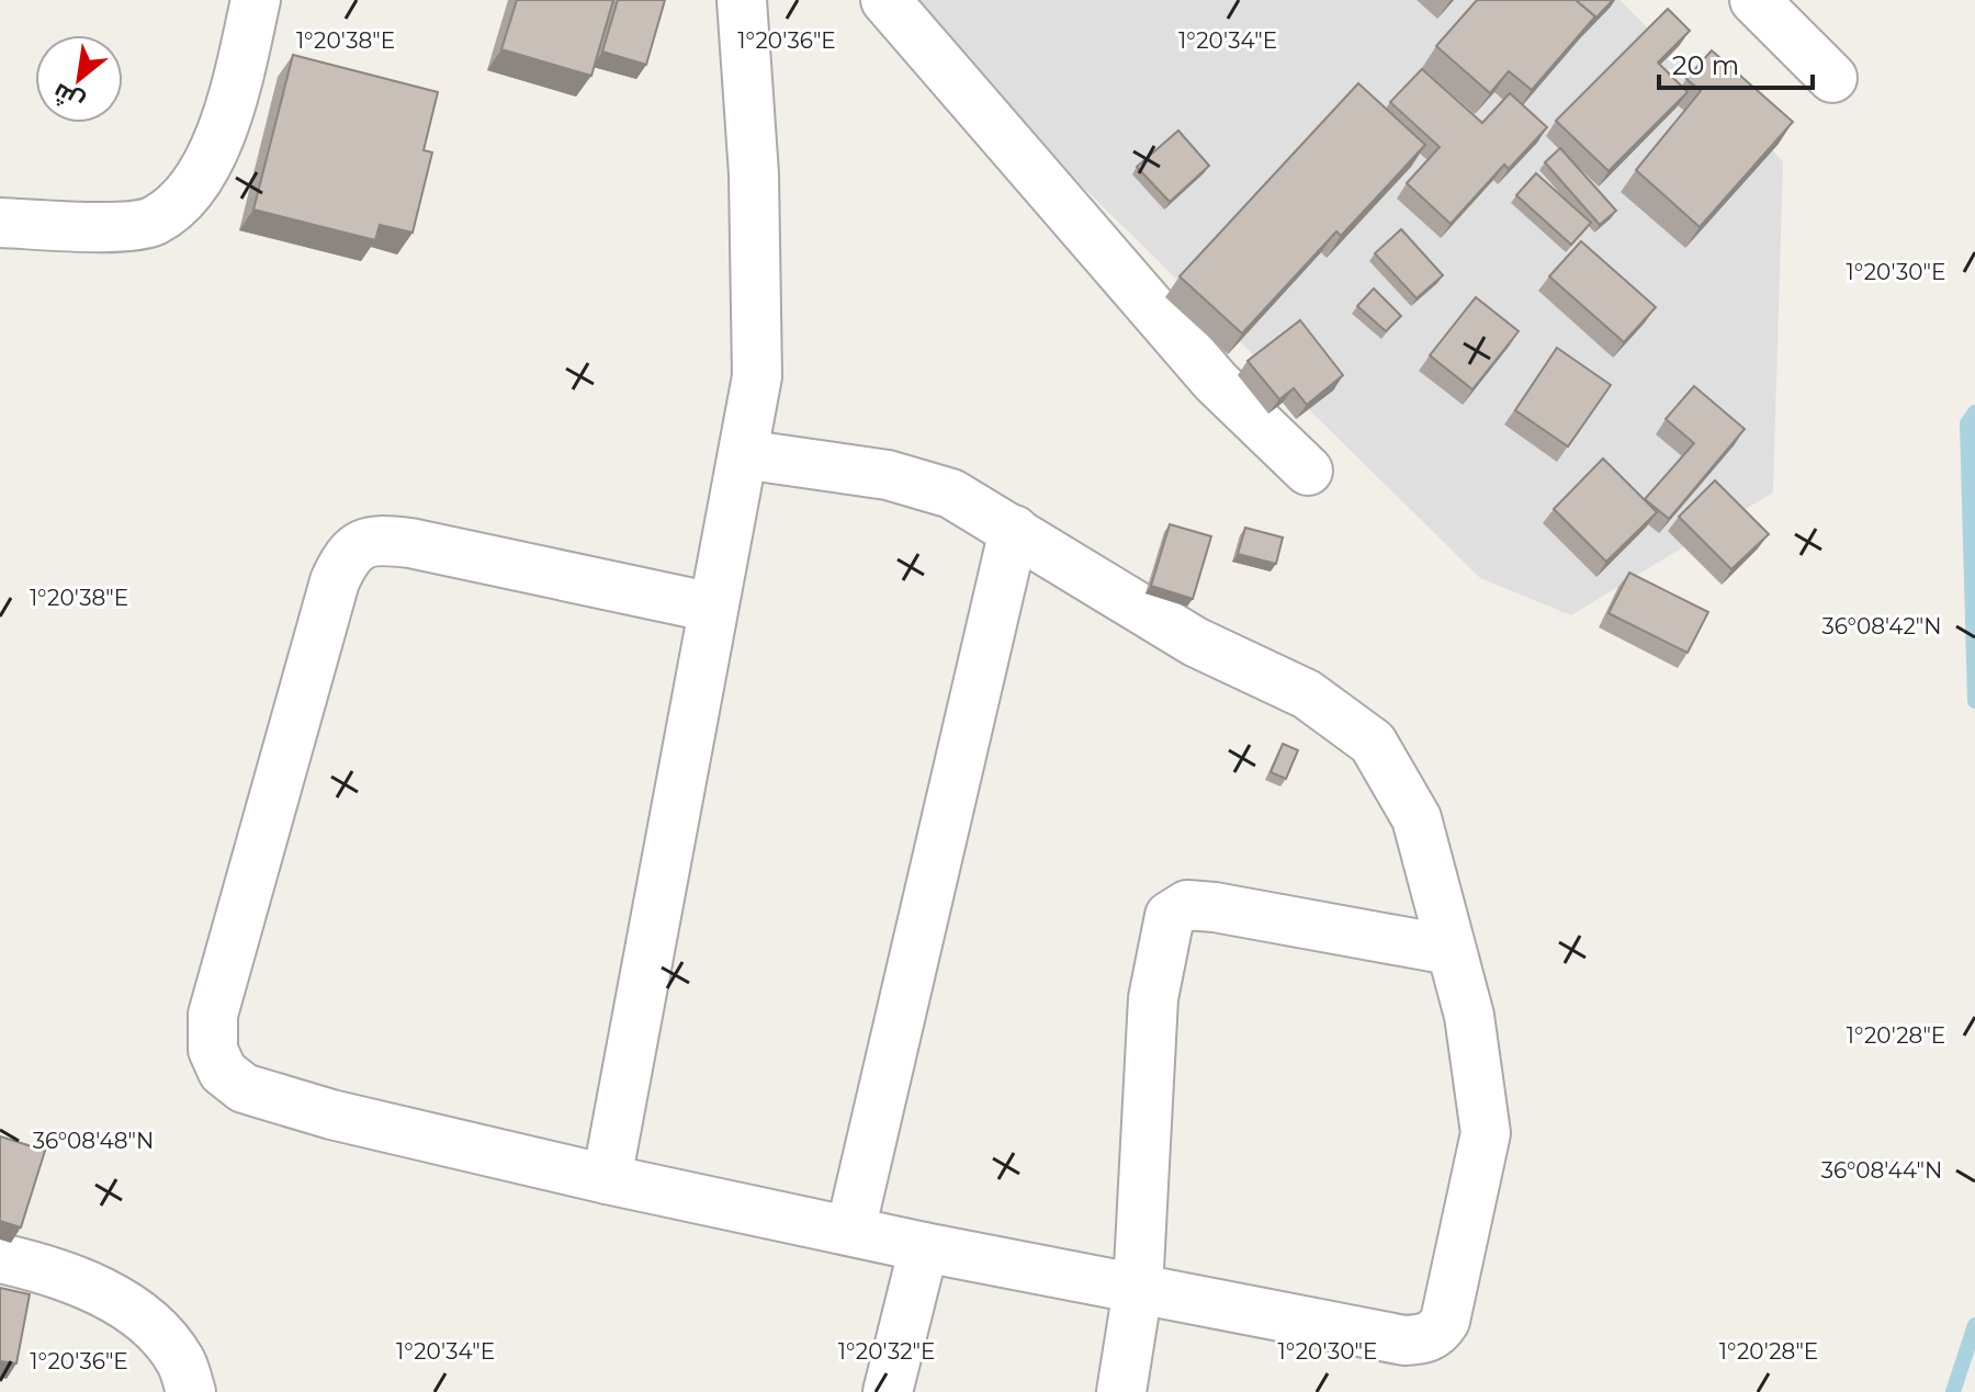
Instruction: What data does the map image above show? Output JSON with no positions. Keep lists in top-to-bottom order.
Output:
{
  "scale_bar": "20 m",
  "north": "bottom left",
  "coordinates": [
    "1°20'34\"E",
    "1°20'38\"E",
    "1°20'36\"E",
    "1°20'30\"E",
    "36°08'42\"N",
    "1°20'28\"E",
    "36°08'48\"N",
    "36°08'44\"N",
    "1°20'32\"E"
  ]
}
